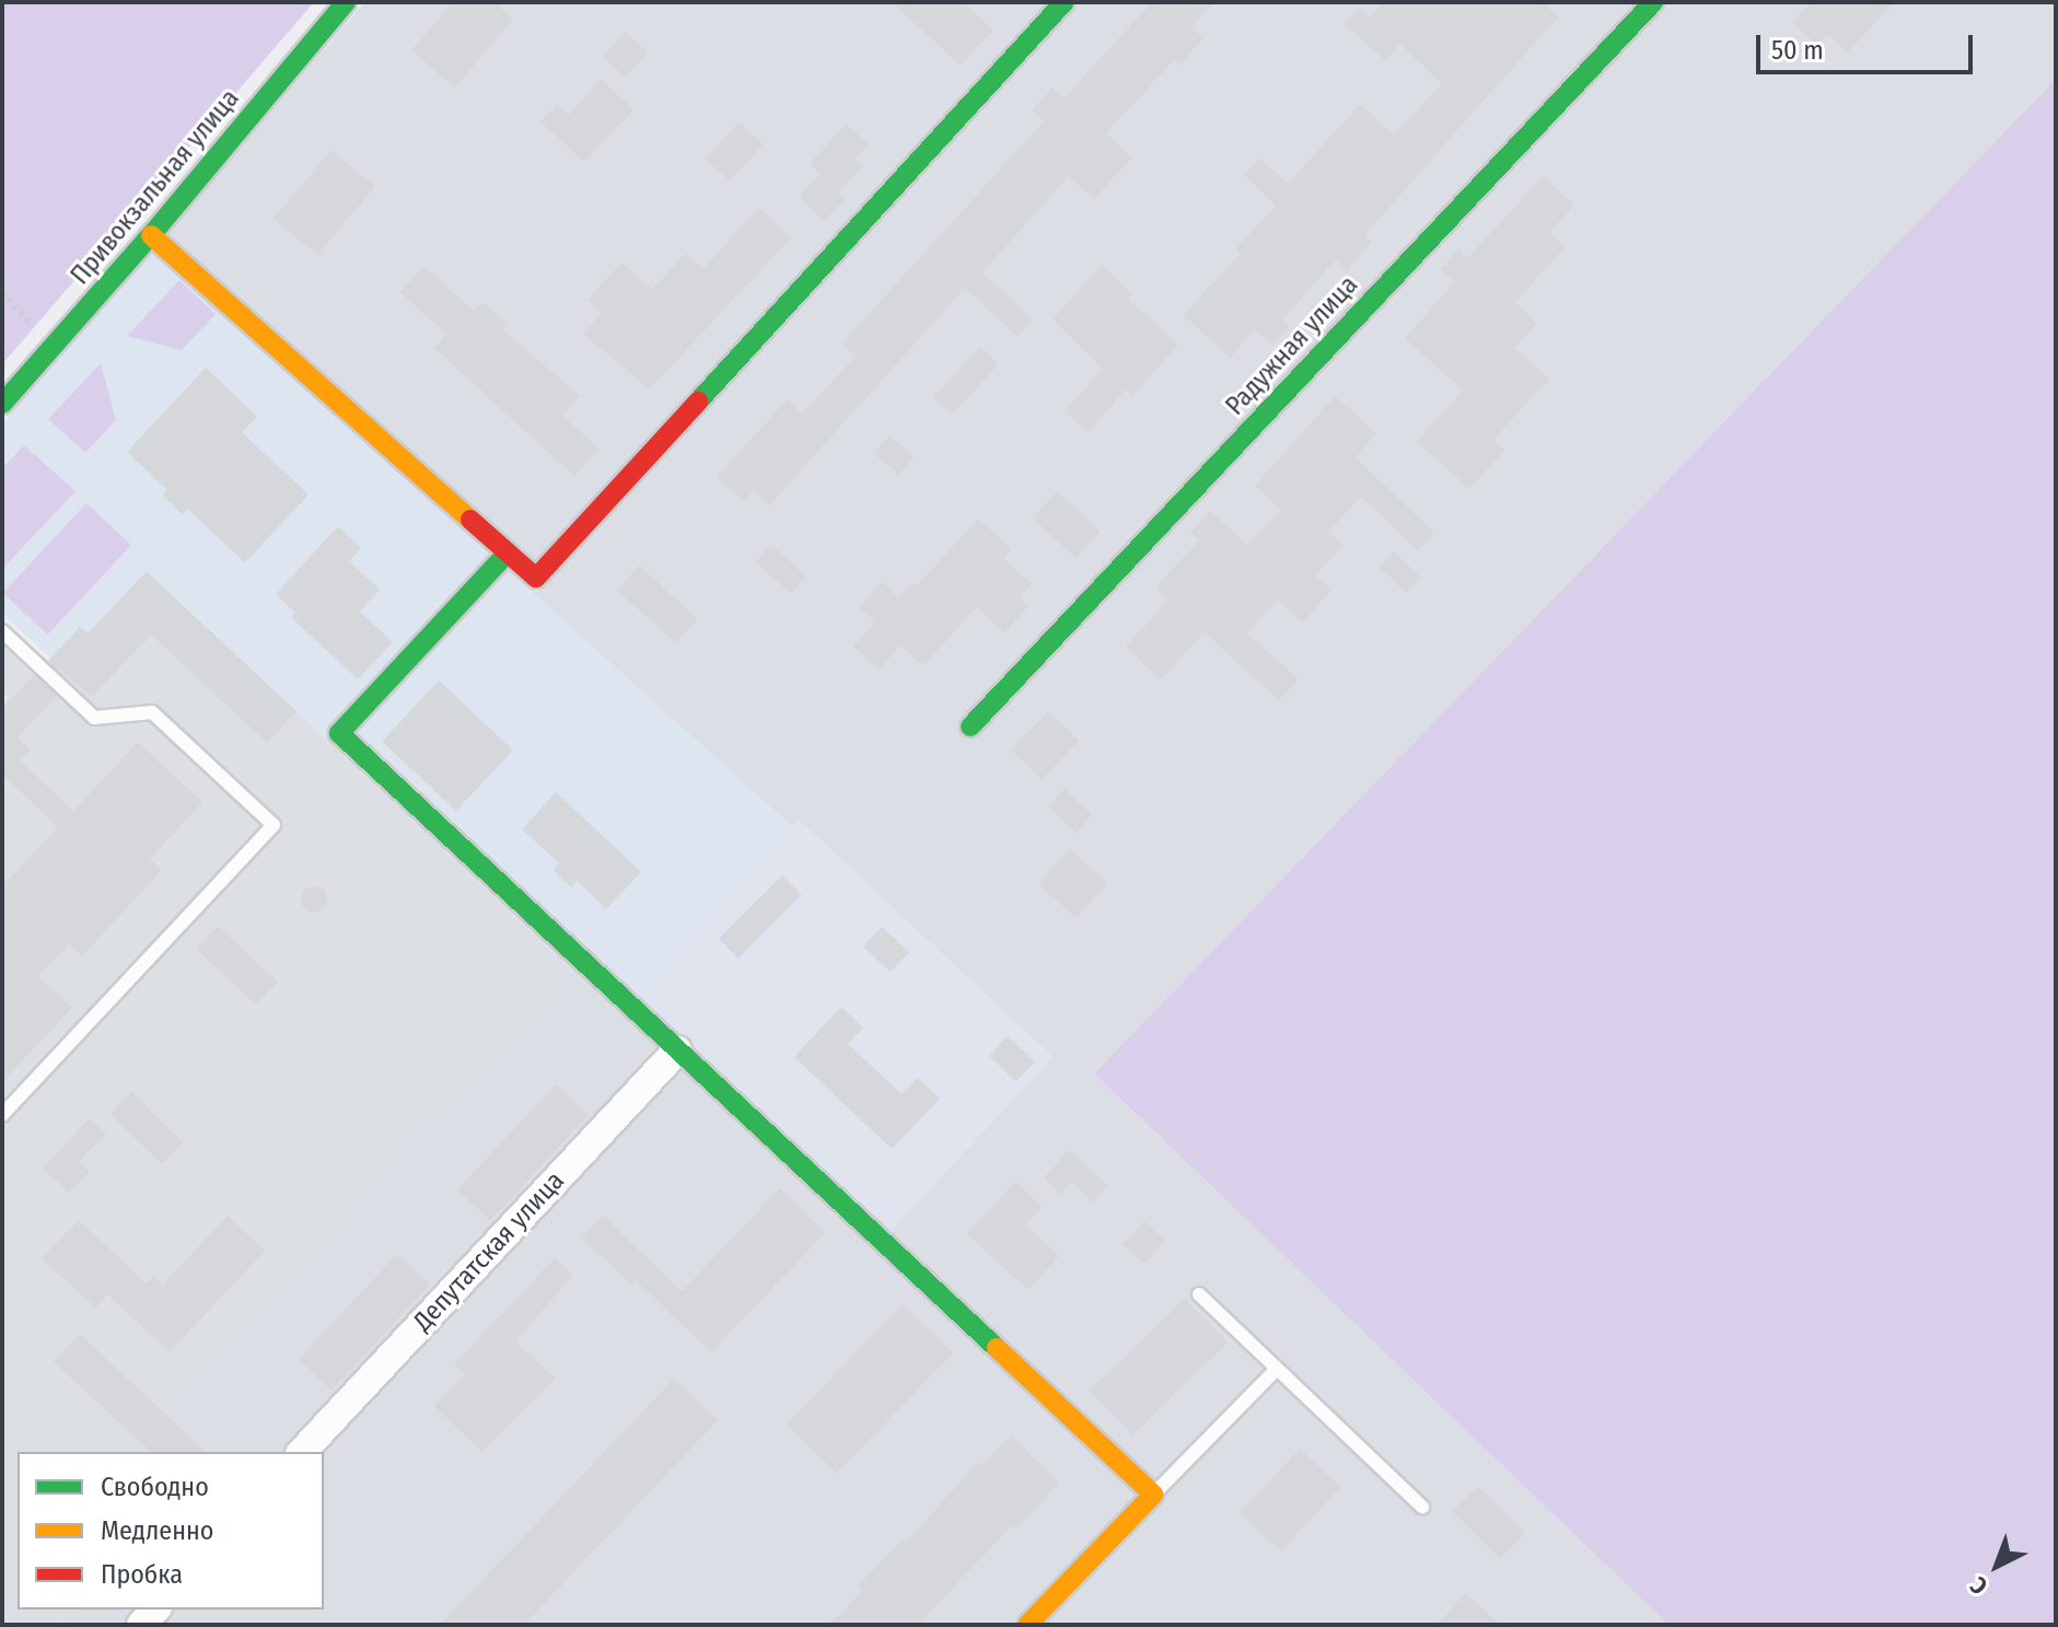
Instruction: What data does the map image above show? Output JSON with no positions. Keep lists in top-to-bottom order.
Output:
{
  "streets": {
    "street": ["Привокзальная улица", "Радужная улица", "Депутатская улица"]
  },
  "legend": ["Свободно", "Медленно", "Пробка"],
  "scale_bar": "50 m",
  "north": "bottom left"
}
